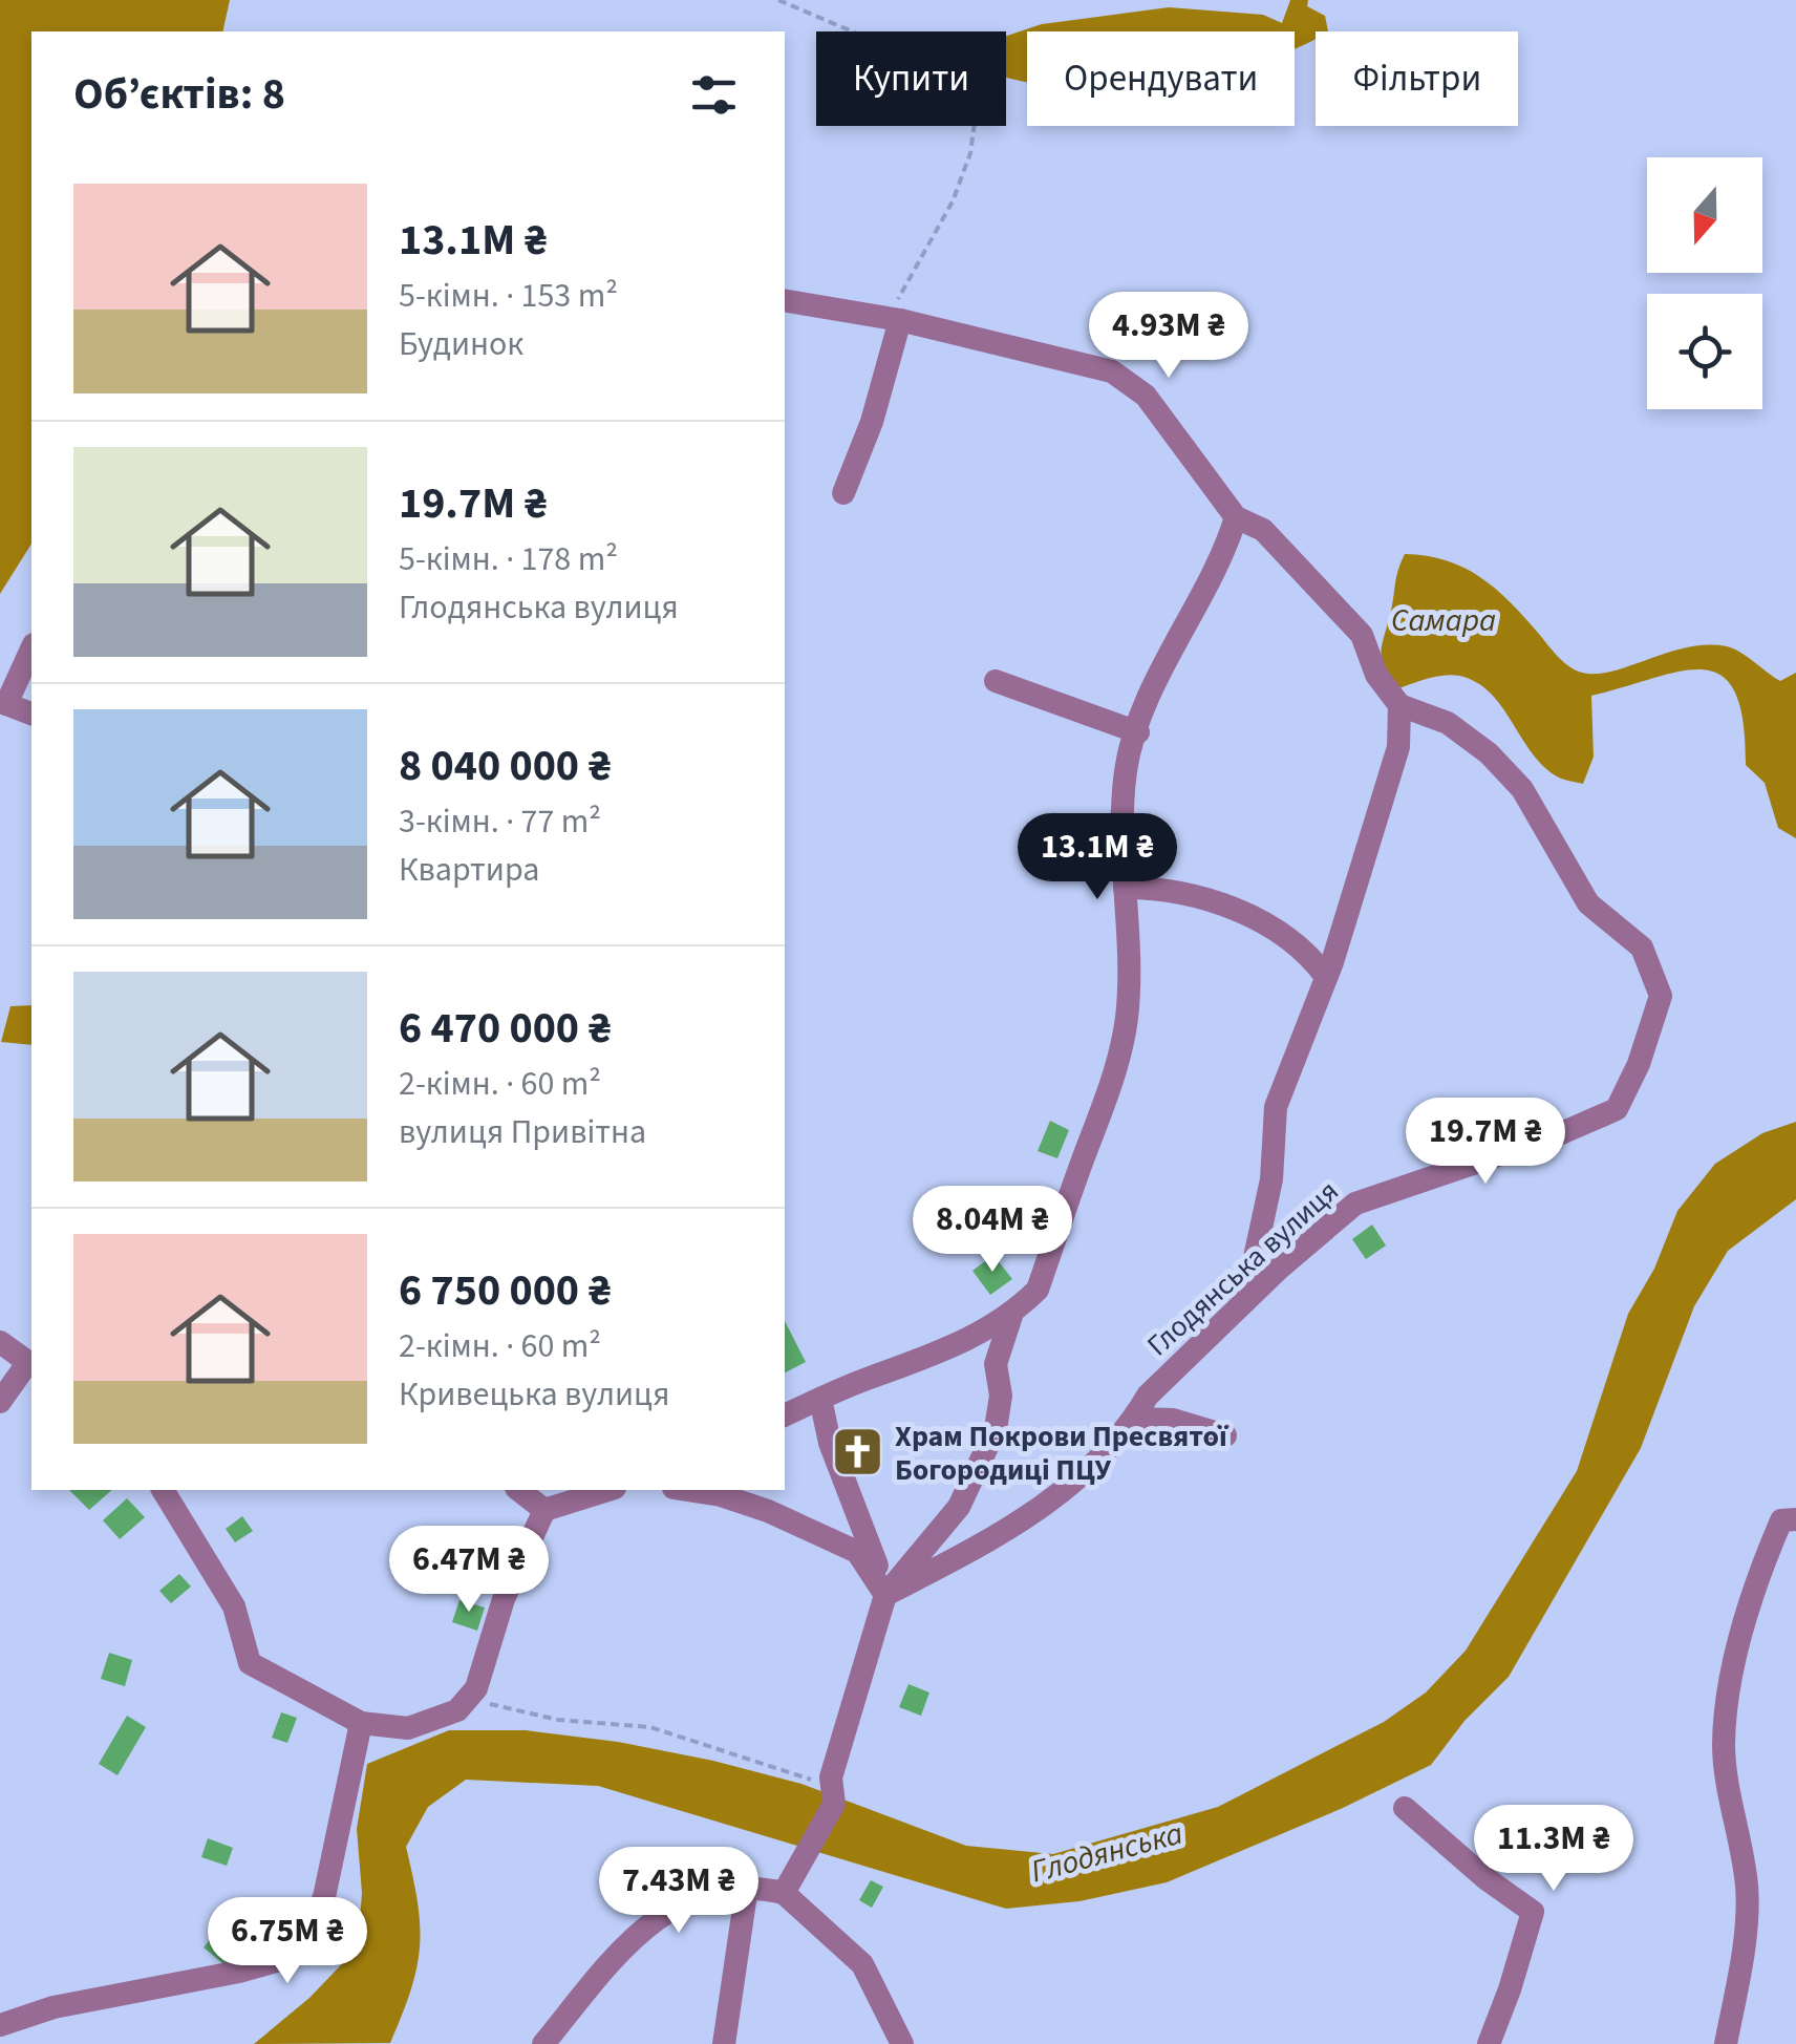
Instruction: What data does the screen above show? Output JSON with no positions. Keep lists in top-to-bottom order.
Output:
{
  "streets": {
    "street": ["Глодянська вулиця"]
  },
  "water": ["Самара", "Глодянська"],
  "places": {
    "church": ["Храм Покрови Пресвятої Богородиці ПЦУ"]
  },
  "north": "bottom",
  "page": {
    "chip": ["Купити", "Орендувати", "Фільтри"],
    "heading": "Об’єктів: 8",
    "list": [
      {
        "name": "13.1M ₴",
        "note": "5-кімн. · 153 m² · Будинок"
      },
      {
        "name": "19.7M ₴",
        "note": "5-кімн. · 178 m² · Глодянська вулиця"
      },
      {
        "name": "8 040 000 ₴",
        "note": "3-кімн. · 77 m² · Квартира"
      },
      {
        "name": "6 470 000 ₴",
        "note": "2-кімн. · 60 m² · вулиця Привітна"
      },
      {
        "name": "6 750 000 ₴",
        "note": "2-кімн. · 60 m² · Кривецька вулиця"
      }
    ],
    "price": [
      "4.93M ₴",
      "13.1M ₴",
      "19.7M ₴",
      "8.04M ₴",
      "6.47M ₴",
      "11.3M ₴",
      "7.43M ₴",
      "6.75M ₴"
    ]
  }
}
